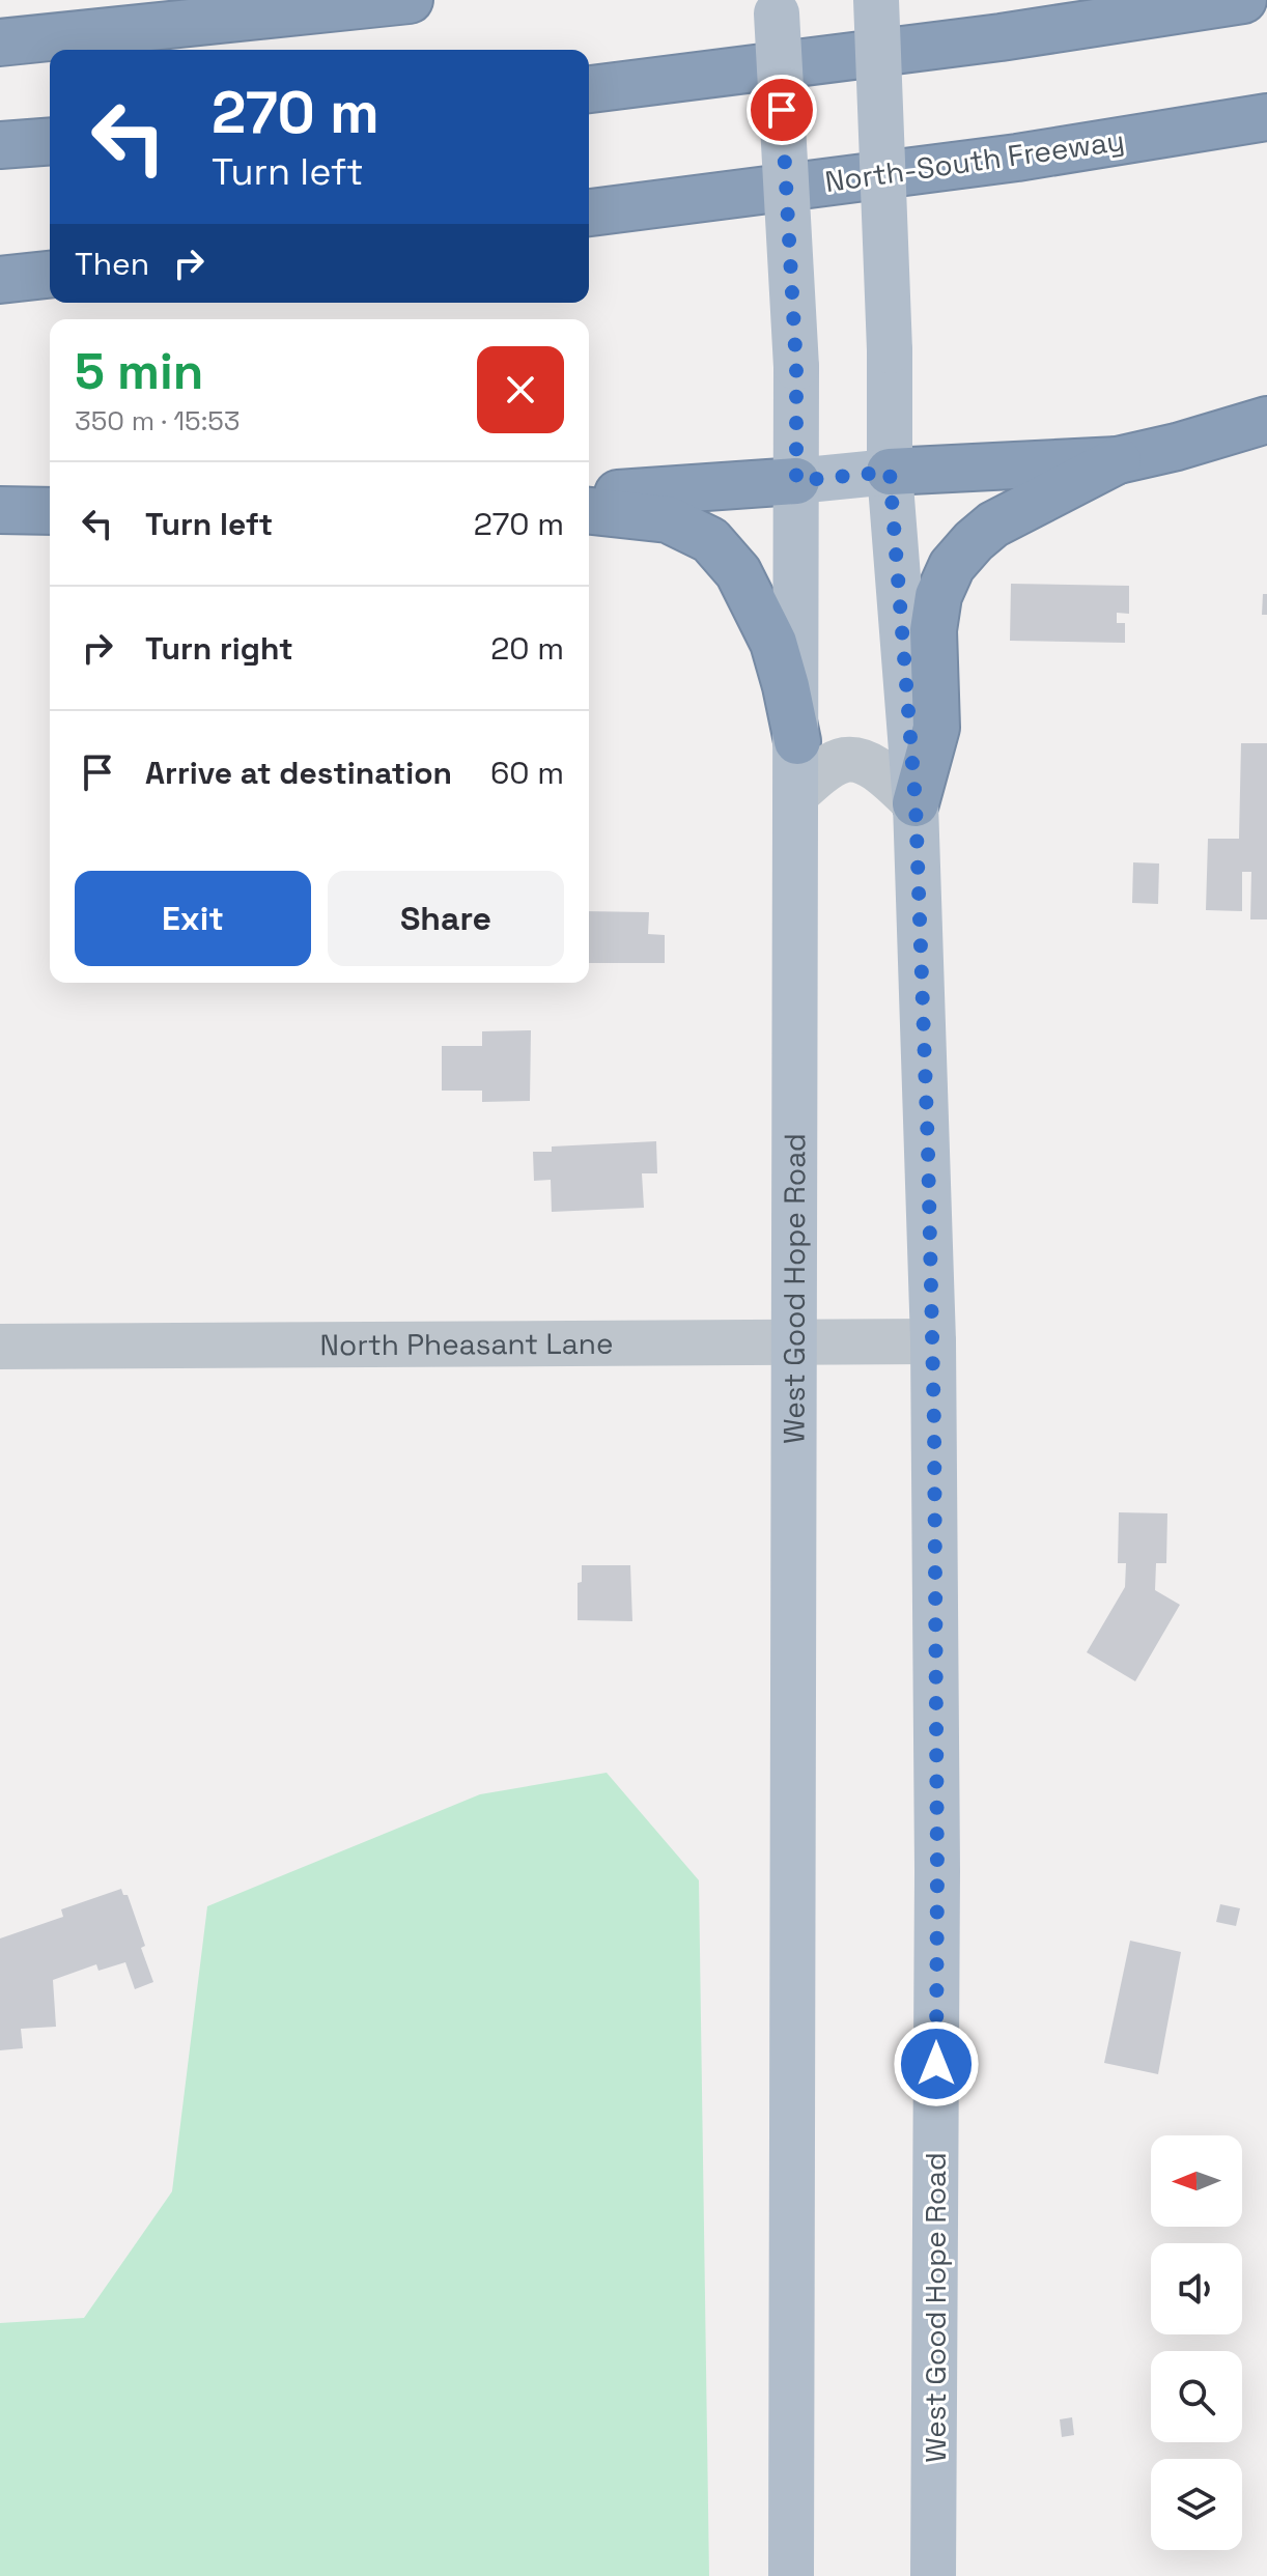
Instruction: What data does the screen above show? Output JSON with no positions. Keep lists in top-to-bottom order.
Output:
{
  "streets": {
    "highway": ["North-South Freeway"],
    "main road": ["West Good Hope Road"],
    "street": ["North Pheasant Lane"]
  },
  "crossings": [
    ["West Good Hope Road", "North Pheasant Lane"]
  ],
  "north": "left",
  "page": {
    "turn": ["270 m", "Turn left"],
    "then": "Then",
    "heading": ["5 min", "350 m · 15:53"],
    "list": [
      {
        "name": "Turn left",
        "value": "270 m"
      },
      {
        "name": "Turn right",
        "value": "20 m"
      },
      {
        "name": "Arrive at destination",
        "value": "60 m"
      }
    ],
    "buttons": ["Exit", "Share"]
  }
}
